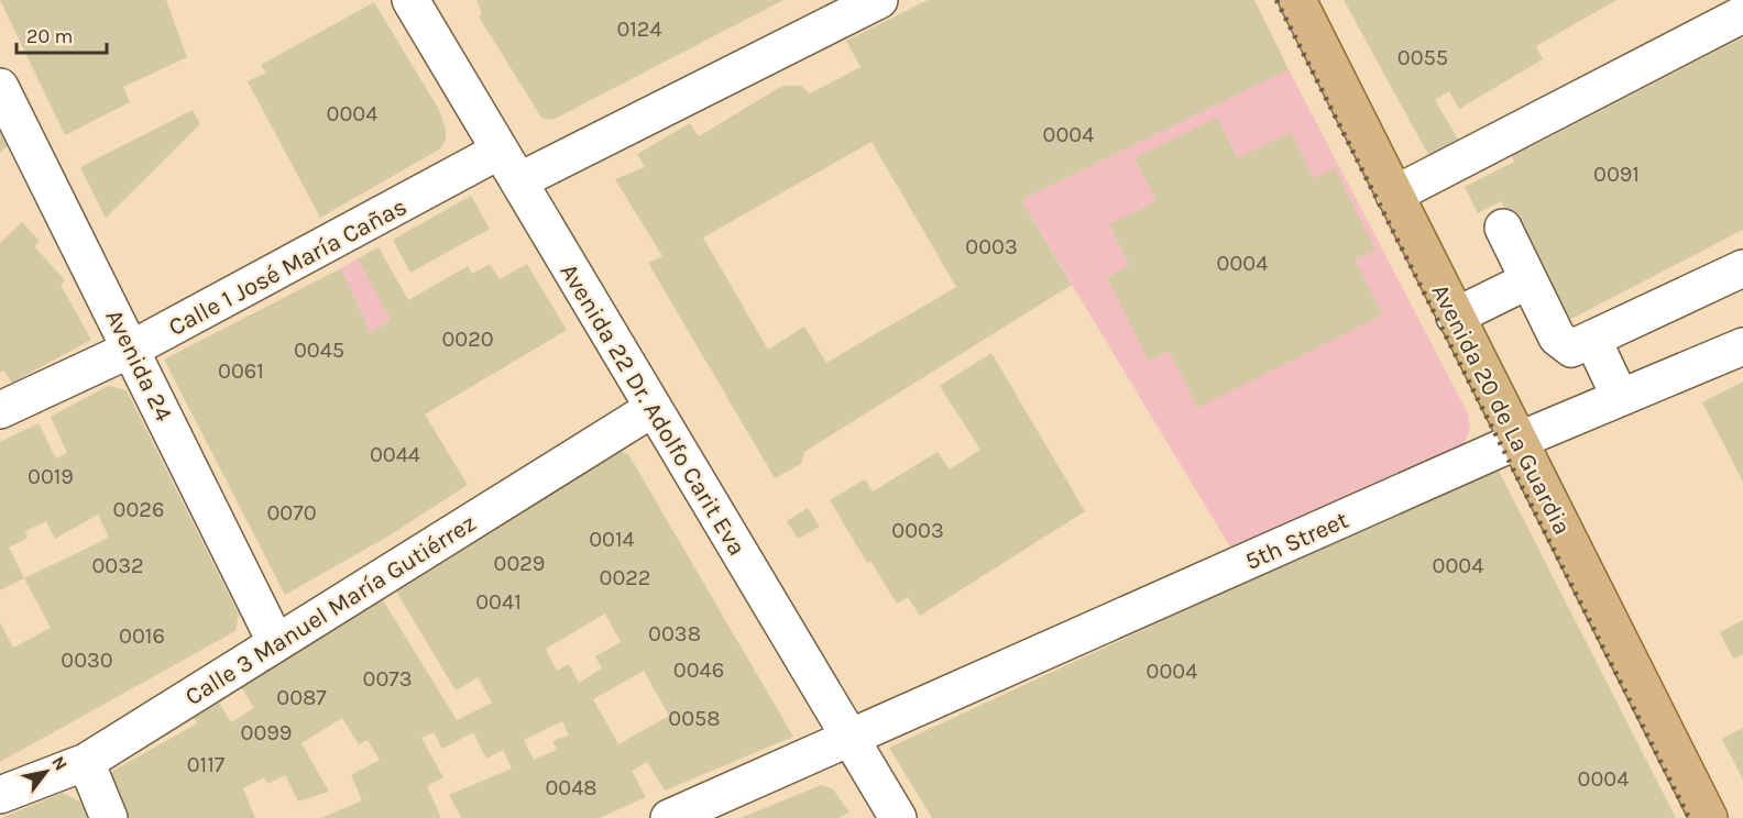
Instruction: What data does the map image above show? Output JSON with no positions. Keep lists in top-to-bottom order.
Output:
{
  "streets": {
    "main road": ["Avenida 20 de La Guardia"],
    "street": [
      "Calle 1 José María Cañas",
      "Avenida 24",
      "Avenida 22 Dr. Adolfo Carit Eva",
      "5th Street",
      "Calle 3 Manuel María Gutiérrez"
    ]
  },
  "crossings": [
    ["Calle 1 José María Cañas", "Avenida 24"],
    ["Calle 1 José María Cañas", "Avenida 22 Dr. Adolfo Carit Eva"],
    ["Avenida 24", "Calle 3 Manuel María Gutiérrez"],
    ["Avenida 22 Dr. Adolfo Carit Eva", "5th Street"],
    ["Avenida 22 Dr. Adolfo Carit Eva", "Calle 3 Manuel María Gutiérrez"],
    ["Avenida 20 de La Guardia", "5th Street"]
  ],
  "house_numbers": [
    "0124",
    "0055",
    "0004",
    "0004",
    "0091",
    "0003",
    "0004",
    "0020",
    "0045",
    "0061",
    "0044",
    "0019",
    "0026",
    "0070",
    "0003",
    "0014",
    "0029",
    "0032",
    "0004",
    "0022",
    "0041",
    "0038",
    "0016",
    "0030",
    "0046",
    "0004",
    "0073",
    "0087",
    "0058",
    "0099",
    "0117",
    "0004",
    "0048"
  ],
  "scale_bar": "20 m",
  "north": "top right"
}
